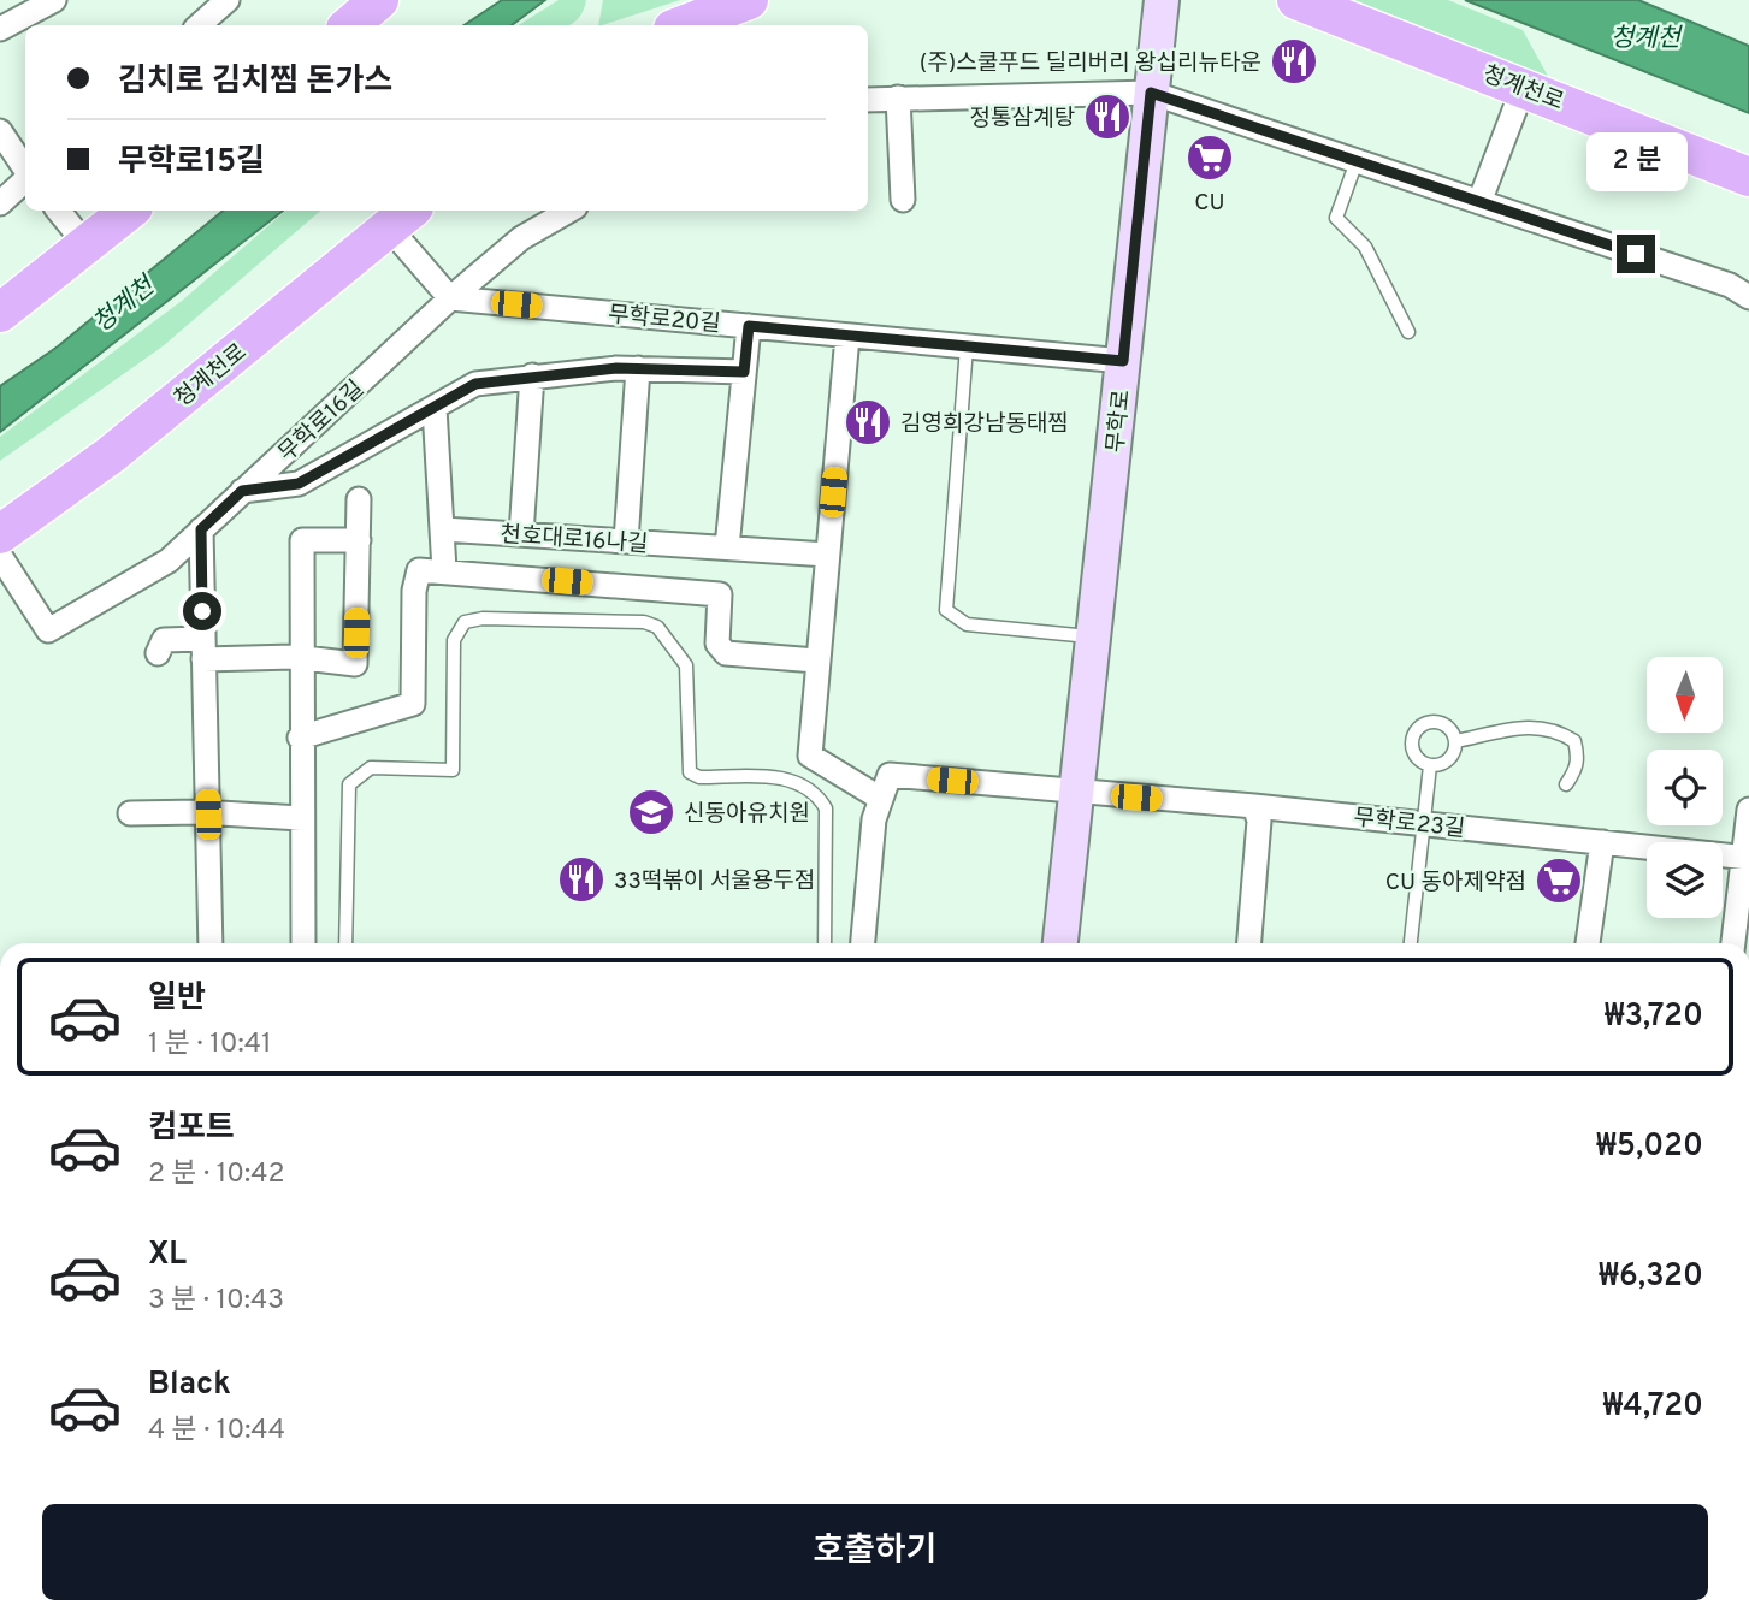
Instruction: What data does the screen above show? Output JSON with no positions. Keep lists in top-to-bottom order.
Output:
{
  "streets": {
    "main road": ["청계천로", "무학로"],
    "street": [
      "무학로20길",
      "무학로16길",
      "천호대로16나길",
      "무학로23길"
    ]
  },
  "crossings": [
    ["무학로20길", "무학로16길"],
    ["무학로20길", "무학로"],
    ["무학로", "무학로23길"]
  ],
  "water": ["청계천"],
  "places": {
    "restaurant": [
      "(주)스쿨푸드 딜리버리 왕십리뉴타운",
      "정통삼계탕",
      "김영희강남동태찜",
      "33떡볶이 서울용두점"
    ],
    "supermarket": ["CU", "CU 동아제약점"],
    "school or university": ["신동아유치원"]
  },
  "north": "bottom",
  "page": {
    "banner": ["김치로 김치찜 돈가스", "무학로15길"],
    "bubble": "2 분",
    "list": [
      {
        "name": "일반",
        "note": "1 분 · 10:41",
        "value": "₩3,720"
      },
      {
        "name": "컴포트",
        "note": "2 분 · 10:42",
        "value": "₩5,020"
      },
      {
        "name": "XL",
        "note": "3 분 · 10:43",
        "value": "₩6,320"
      },
      {
        "name": "Black",
        "note": "4 분 · 10:44",
        "value": "₩4,720"
      }
    ],
    "buttons": "호출하기"
  }
}
